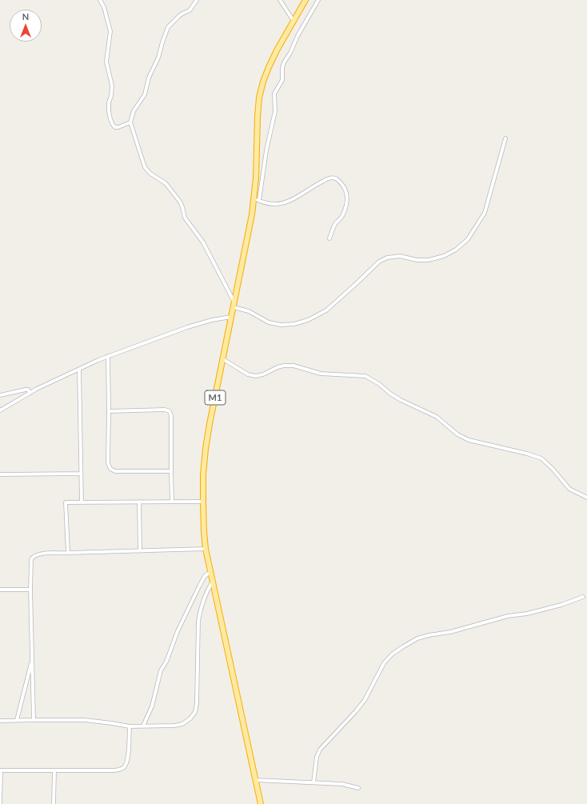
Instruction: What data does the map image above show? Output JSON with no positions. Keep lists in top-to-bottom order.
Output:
{
  "streets": {
    "highway": ["M1"]
  },
  "north": "top"
}
